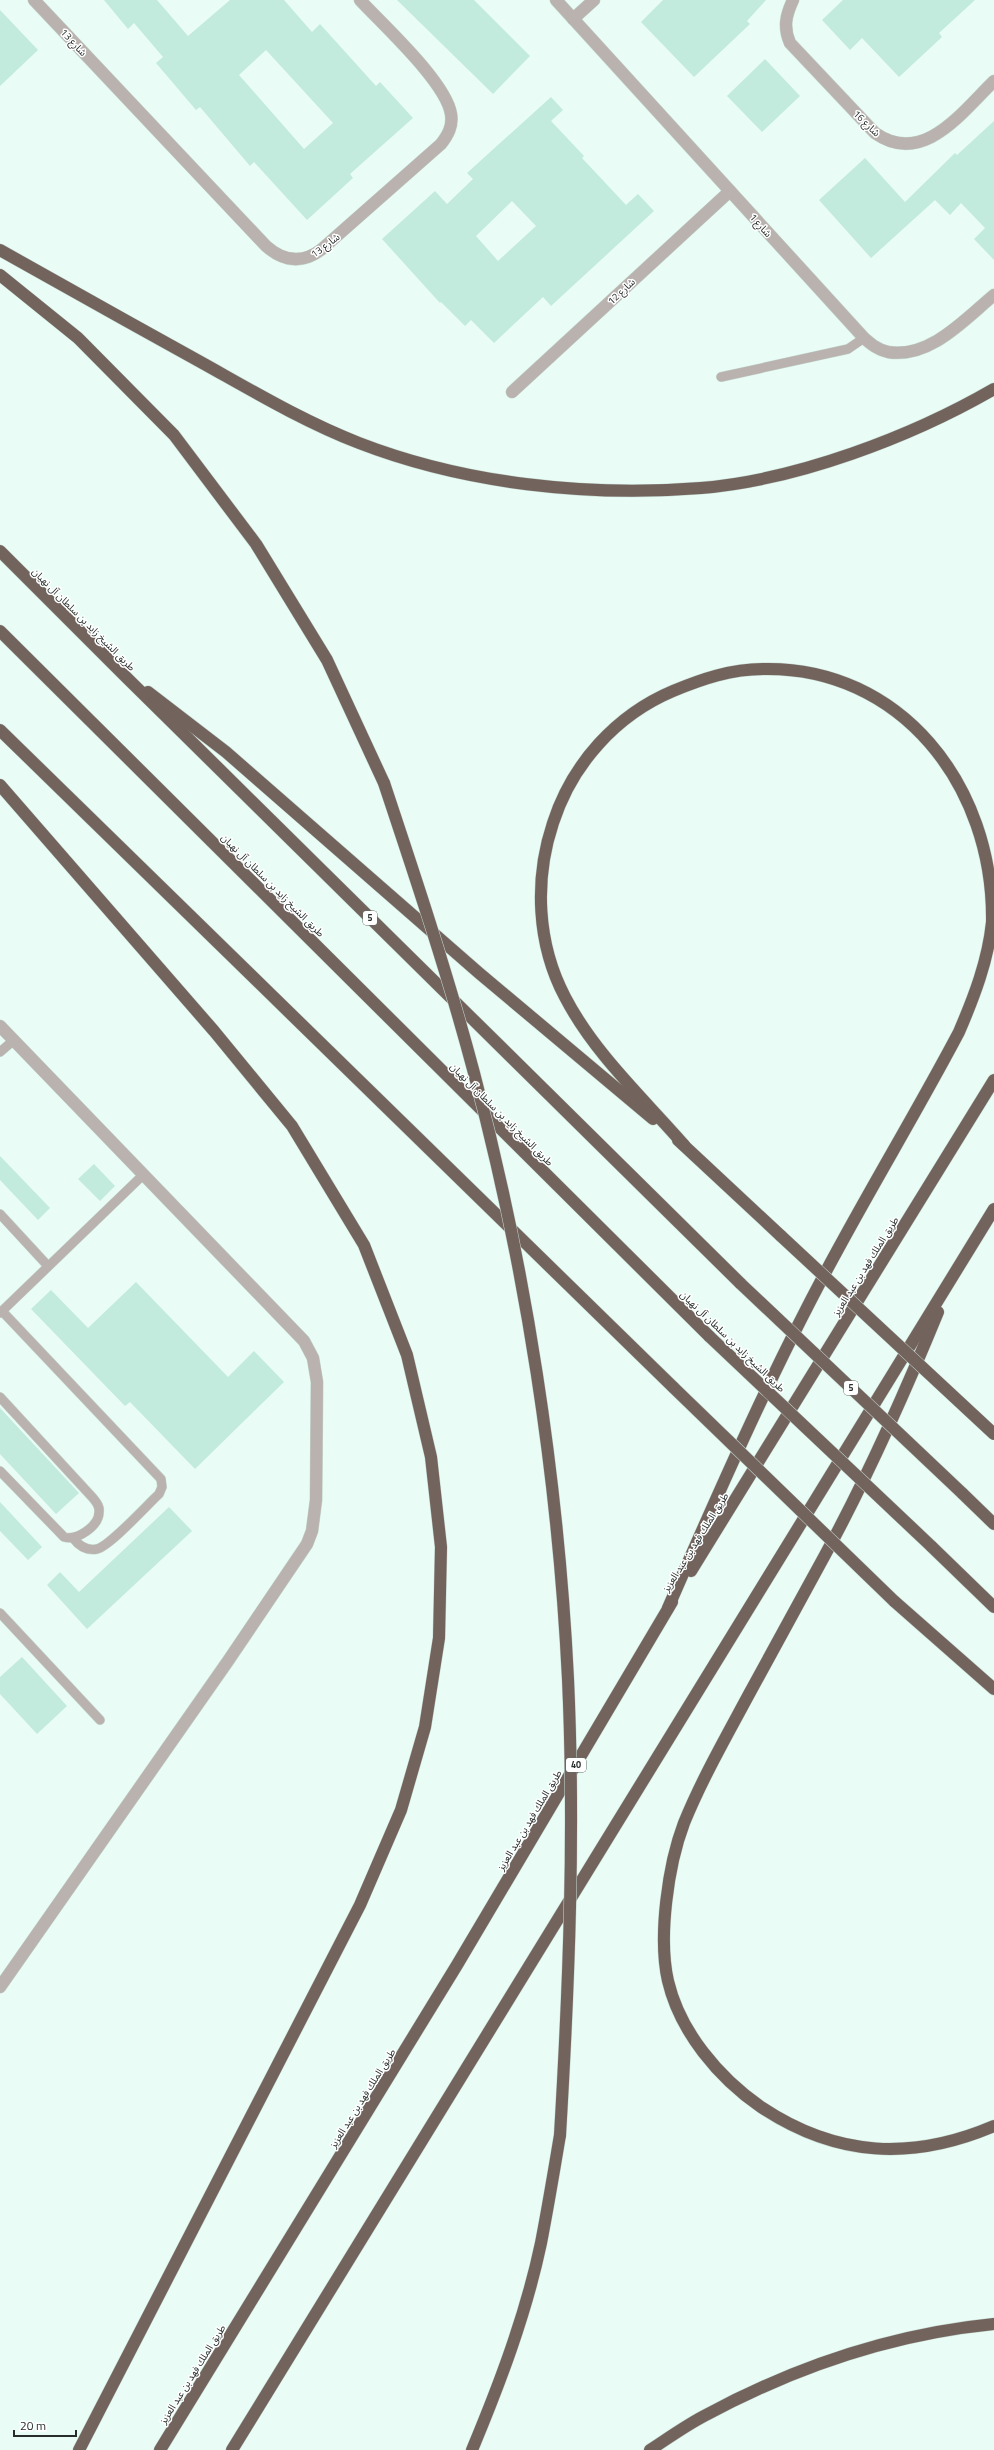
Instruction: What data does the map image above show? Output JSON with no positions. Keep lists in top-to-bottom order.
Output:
{
  "streets": {
    "highway": [
      "طريق الشيخ زايد بن سلطان آل نهيان",
      "5",
      "طريق الملك فهد بن عبد العزيز",
      "40"
    ],
    "street": [
      "شارع 13",
      "شارع 16",
      "شارع 1",
      "شارع 12"
    ]
  },
  "crossings": [
    ["شارع 1", "شارع 12"]
  ],
  "scale_bar": "20 m"
}
